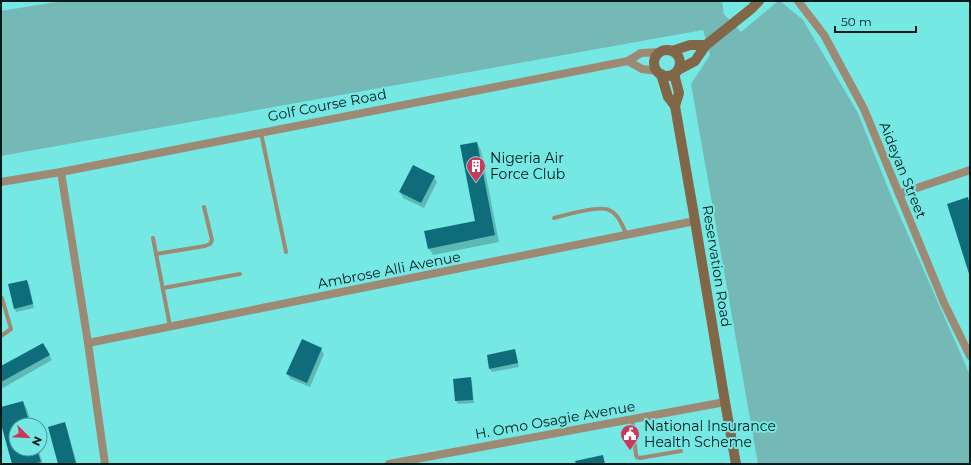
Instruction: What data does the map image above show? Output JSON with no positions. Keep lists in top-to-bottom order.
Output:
{
  "streets": {
    "street": [
      "Golf Course Road",
      "Aideyan Street",
      "Reservation Road",
      "Ambrose Alli Avenue",
      "H. Omo Osagie Avenue"
    ]
  },
  "crossings": [
    ["Golf Course Road", "Reservation Road"],
    ["Reservation Road", "Ambrose Alli Avenue"],
    ["Reservation Road", "H. Omo Osagie Avenue"]
  ],
  "places": {
    "building": ["Nigeria Air Force Club"],
    "public building": ["National Insurance Health Scheme"]
  },
  "scale_bar": "50 m",
  "north": "bottom right"
}
